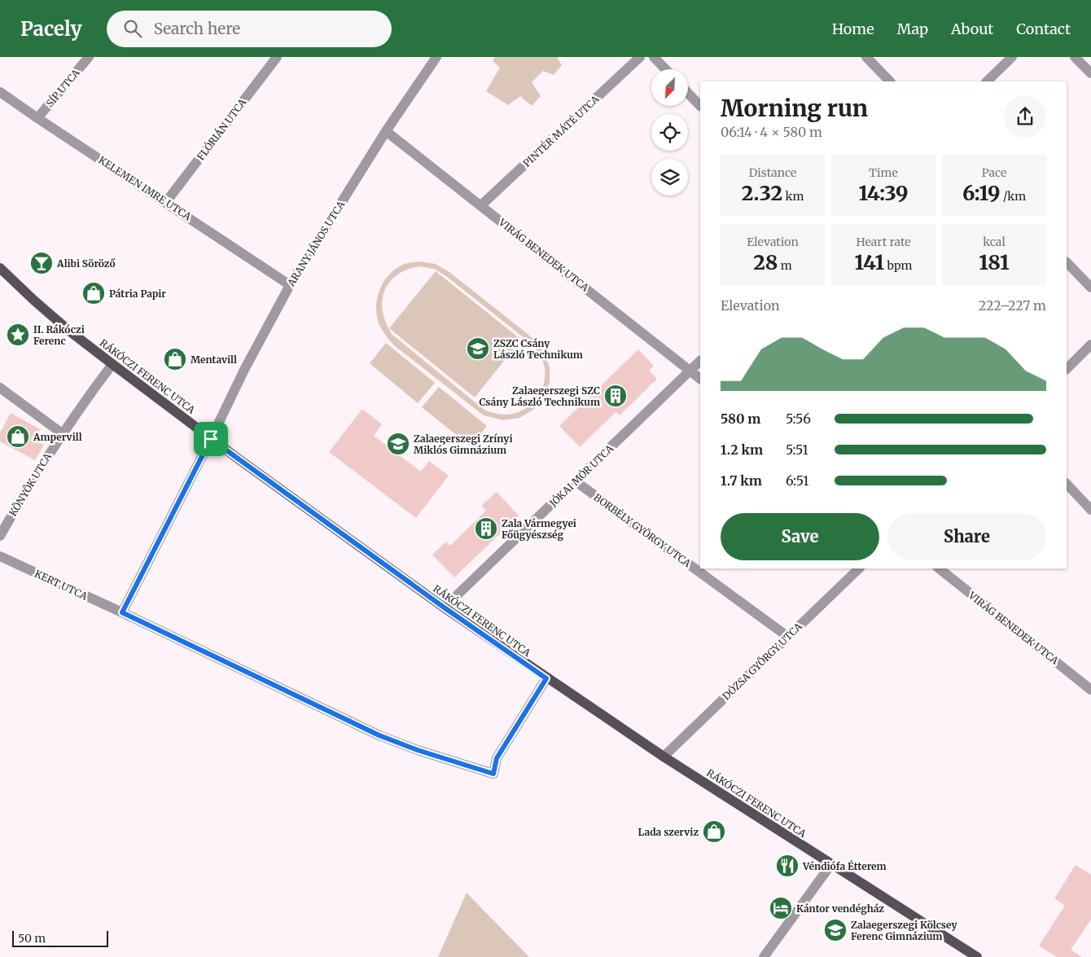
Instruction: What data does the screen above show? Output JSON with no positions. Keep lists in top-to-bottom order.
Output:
{
  "streets": {
    "main road": ["RÁKÓCZI FERENC UTCA"],
    "street": [
      "SÍP UTCA",
      "FLÓRIÁN UTCA",
      "PINTÉR MÁTÉ UTCA",
      "KELEMEN IMRE UTCA",
      "ARANY JÁNOS UTCA",
      "VIRÁG BENEDEK UTCA",
      "JÓKAI MÓR UTCA",
      "KÖNYÖK UTCA",
      "BORBÉLY GYÖRGY UTCA",
      "KERT UTCA",
      "DÓZSA GYÖRGY UTCA"
    ]
  },
  "crossings": [
    ["SÍP UTCA", "KELEMEN IMRE UTCA"],
    ["FLÓRIÁN UTCA", "KELEMEN IMRE UTCA"],
    ["PINTÉR MÁTÉ UTCA", "VIRÁG BENEDEK UTCA"],
    ["KELEMEN IMRE UTCA", "ARANY JÁNOS UTCA"],
    ["ARANY JÁNOS UTCA", "VIRÁG BENEDEK UTCA"],
    ["ARANY JÁNOS UTCA", "RÁKÓCZI FERENC UTCA"],
    ["VIRÁG BENEDEK UTCA", "JÓKAI MÓR UTCA"],
    ["RÁKÓCZI FERENC UTCA", "JÓKAI MÓR UTCA"],
    ["RÁKÓCZI FERENC UTCA", "KÖNYÖK UTCA"],
    ["RÁKÓCZI FERENC UTCA", "KERT UTCA"],
    ["RÁKÓCZI FERENC UTCA", "DÓZSA GYÖRGY UTCA"],
    ["JÓKAI MÓR UTCA", "BORBÉLY GYÖRGY UTCA"],
    ["BORBÉLY GYÖRGY UTCA", "DÓZSA GYÖRGY UTCA"]
  ],
  "places": {
    "bar": ["Alibi Söröző"],
    "shop": [
      "Pátria Papir",
      "Mentavill",
      "Ampervill",
      "Lada szerviz"
    ],
    "place": ["II. Rákóczi Ferenc"],
    "school or university": ["ZSZC Csány László Technikum", "Zalaegerszegi Zrínyi Miklós Gimnázium", "Zalaegerszegi Kölcsey Ferenc Gimnázium"],
    "building": ["Zalaegerszegi SZC Csány László Technikum", "Zala Vármegyei Főügyészség"],
    "restaurant": ["Véndiófa Étterem"],
    "hotel": ["Kántor vendégház"]
  },
  "scale_bar": "50 m",
  "north": "bottom left",
  "page": {
    "header": "Pacely",
    "search": "Search here",
    "nav": [
      "Home",
      "Map",
      "About",
      "Contact"
    ],
    "heading": ["Morning run", "06:14 · 4 × 580 m"],
    "stats": [
      ["Distance", "2.32 km"],
      ["Time", "14:39"],
      ["Pace", "6:19 /km"],
      ["Elevation", "28 m"],
      ["Heart rate", "141 bpm"],
      ["kcal", "181"]
    ],
    "chart": ["Elevation", "222–227 m"],
    "list": [
      {
        "name": "580 m",
        "note": "5:56"
      },
      {
        "name": "1.2 km",
        "note": "5:51"
      },
      {
        "name": "1.7 km",
        "note": "6:51"
      }
    ],
    "buttons": ["Save", "Share"],
    "scale": "50 m"
  }
}
